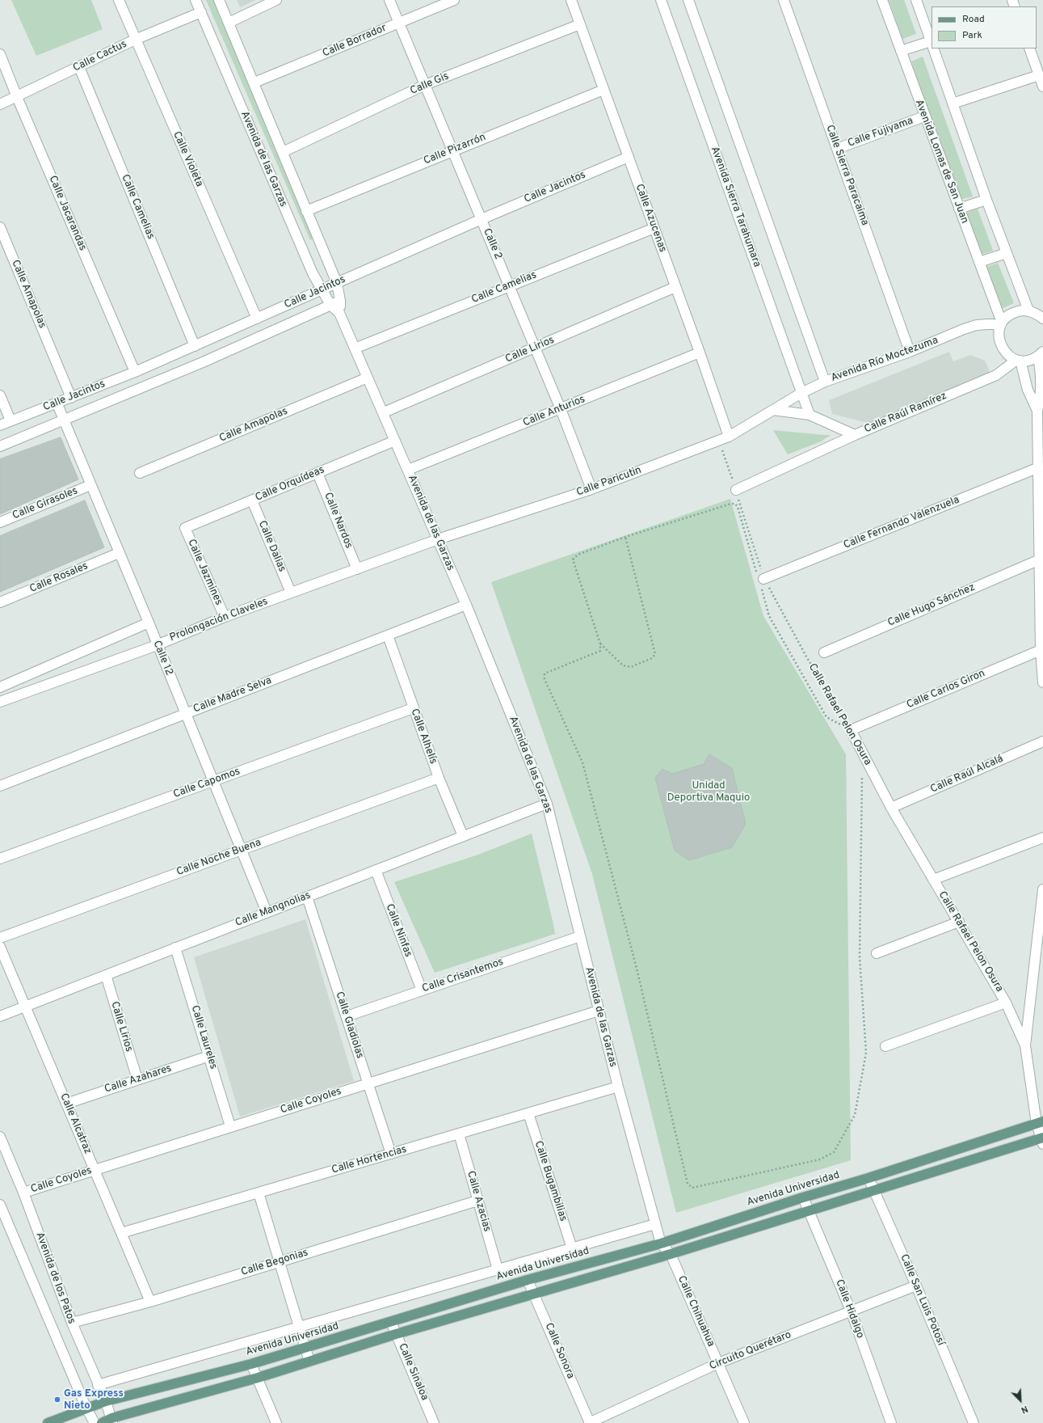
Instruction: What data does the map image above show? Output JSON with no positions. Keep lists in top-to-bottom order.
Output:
{
  "streets": {
    "main road": ["Avenida Universidad"],
    "street": [
      "Calle Borrador",
      "Calle Cactus",
      "Calle Gis",
      "Calle Fujiyama",
      "Calle Pizarrón",
      "Calle Violeta",
      "Avenida de las Garzas",
      "Avenida Lomas de San Juan",
      "Calle Sierra Paracaima",
      "Calle Jacintos",
      "Calle Camelias",
      "Avenida Sierra Tarahumara",
      "Calle Jacarandas",
      "Calle Azucenas",
      "Calle 2",
      "Calle Amapolas",
      "Calle Lirios",
      "Avenida Río Moctezuma",
      "Calle Anturios",
      "Calle Raúl Ramírez",
      "Calle Paricutin",
      "Calle Orquídeas",
      "Calle Girasoles",
      "Calle Nardos",
      "Calle Fernando Valenzuela",
      "Calle Dalias",
      "Calle Jazmines",
      "Calle Rosales",
      "Calle Hugo Sánchez",
      "Prolongación Claveles",
      "Calle 12",
      "Calle Carlos Giron",
      "Calle Madre Selva",
      "Calle Rafael Pelon Osura",
      "Calle Alhelís",
      "Calle Raúl Alcalá",
      "Calle Capomos",
      "Calle Noche Buena",
      "Calle Mangnolias",
      "Calle Ninfas",
      "Calle Crisantemos",
      "Calle Gladiolas",
      "Calle Laureles",
      "Calle Azahares",
      "Calle Coyoles",
      "Calle Alcatraz",
      "Calle Hortencias",
      "Calle Bugambilias",
      "Calle Azacias",
      "Calle Begonias",
      "Avenida de los Patos",
      "Calle San Luis Potosí",
      "Calle Hidalgo",
      "Calle Chihuahua",
      "Calle Sonora",
      "Circuito Querétaro",
      "Calle Sinaloa"
    ]
  },
  "crossings": [
    ["Calle Borrador", "Avenida de las Garzas"],
    ["Calle Borrador", "Calle 2"],
    ["Calle Cactus", "Calle Violeta"],
    ["Calle Cactus", "Avenida de las Garzas"],
    ["Calle Cactus", "Calle Camelias"],
    ["Calle Cactus", "Calle Jacarandas"],
    ["Calle Gis", "Avenida de las Garzas"],
    ["Calle Gis", "Calle Azucenas"],
    ["Calle Gis", "Calle 2"],
    ["Calle Fujiyama", "Avenida Lomas de San Juan"],
    ["Calle Fujiyama", "Calle Sierra Paracaima"],
    ["Calle Pizarrón", "Avenida de las Garzas"],
    ["Calle Pizarrón", "Calle Azucenas"],
    ["Calle Pizarrón", "Calle 2"],
    ["Calle Violeta", "Calle Jacintos"],
    ["Avenida de las Garzas", "Calle Jacintos"],
    ["Avenida de las Garzas", "Calle Camelias"],
    ["Avenida de las Garzas", "Calle Amapolas"],
    ["Avenida de las Garzas", "Calle Lirios"],
    ["Avenida de las Garzas", "Calle Anturios"],
    ["Avenida de las Garzas", "Calle Paricutin"],
    ["Avenida de las Garzas", "Calle Orquídeas"],
    ["Avenida de las Garzas", "Prolongación Claveles"],
    ["Avenida de las Garzas", "Calle Madre Selva"],
    ["Avenida de las Garzas", "Calle Mangnolias"],
    ["Avenida de las Garzas", "Calle Crisantemos"],
    ["Avenida de las Garzas", "Calle Coyoles"],
    ["Avenida de las Garzas", "Calle Hortencias"],
    ["Avenida de las Garzas", "Avenida Universidad"],
    ["Avenida de las Garzas", "Calle Chihuahua"],
    ["Avenida Lomas de San Juan", "Avenida Río Moctezuma"],
    ["Calle Sierra Paracaima", "Avenida Río Moctezuma"],
    ["Calle Jacintos", "Calle Camelias"],
    ["Calle Jacintos", "Calle Jacarandas"],
    ["Calle Jacintos", "Calle Azucenas"],
    ["Calle Jacintos", "Calle 2"],
    ["Calle Jacintos", "Calle Amapolas"],
    ["Calle Jacintos", "Calle 12"],
    ["Calle Camelias", "Calle Azucenas"],
    ["Calle Camelias", "Calle 2"],
    ["Avenida Sierra Tarahumara", "Avenida Río Moctezuma"],
    ["Avenida Sierra Tarahumara", "Calle Raúl Ramírez"],
    ["Calle Azucenas", "Calle Lirios"],
    ["Calle Azucenas", "Calle Anturios"],
    ["Calle Azucenas", "Calle Paricutin"],
    ["Calle 2", "Calle Lirios"],
    ["Calle 2", "Calle Anturios"],
    ["Calle 2", "Calle Paricutin"],
    ["Calle Lirios", "Calle Mangnolias"],
    ["Calle Lirios", "Calle Azahares"],
    ["Avenida Río Moctezuma", "Calle Raúl Ramírez"],
    ["Avenida Río Moctezuma", "Calle Paricutin"],
    ["Calle Raúl Ramírez", "Calle Paricutin"],
    ["Calle Paricutin", "Prolongación Claveles"],
    ["Calle Paricutin", "Calle Rafael Pelon Osura"],
    ["Calle Orquídeas", "Calle Nardos"],
    ["Calle Orquídeas", "Calle Dalias"],
    ["Calle Orquídeas", "Calle Jazmines"],
    ["Calle Girasoles", "Calle 12"],
    ["Calle Nardos", "Prolongación Claveles"],
    ["Calle Fernando Valenzuela", "Calle Rafael Pelon Osura"],
    ["Calle Dalias", "Prolongación Claveles"],
    ["Calle Jazmines", "Prolongación Claveles"],
    ["Calle Rosales", "Calle 12"],
    ["Prolongación Claveles", "Calle 12"],
    ["Calle 12", "Calle Madre Selva"],
    ["Calle 12", "Calle Capomos"],
    ["Calle 12", "Calle Noche Buena"],
    ["Calle 12", "Calle Mangnolias"],
    ["Calle Carlos Giron", "Calle Rafael Pelon Osura"],
    ["Calle Madre Selva", "Calle Alhelís"],
    ["Calle Rafael Pelon Osura", "Calle Raúl Alcalá"],
    ["Calle Alhelís", "Calle Capomos"],
    ["Calle Alhelís", "Calle Noche Buena"],
    ["Calle Alhelís", "Calle Mangnolias"],
    ["Calle Mangnolias", "Calle Ninfas"],
    ["Calle Mangnolias", "Calle Gladiolas"],
    ["Calle Mangnolias", "Calle Laureles"],
    ["Calle Mangnolias", "Calle Alcatraz"],
    ["Calle Ninfas", "Calle Crisantemos"],
    ["Calle Crisantemos", "Calle Gladiolas"],
    ["Calle Gladiolas", "Calle Coyoles"],
    ["Calle Gladiolas", "Calle Hortencias"],
    ["Calle Laureles", "Calle Azahares"],
    ["Calle Laureles", "Calle Coyoles"],
    ["Calle Azahares", "Calle Alcatraz"],
    ["Calle Coyoles", "Calle Alcatraz"],
    ["Calle Coyoles", "Avenida de los Patos"],
    ["Calle Alcatraz", "Calle Hortencias"],
    ["Calle Alcatraz", "Calle Begonias"],
    ["Calle Hortencias", "Calle Bugambilias"],
    ["Calle Hortencias", "Calle Azacias"],
    ["Avenida Universidad", "Avenida de los Patos"],
    ["Avenida Universidad", "Calle San Luis Potosí"],
    ["Avenida Universidad", "Calle Hidalgo"],
    ["Avenida Universidad", "Calle Sonora"],
    ["Avenida Universidad", "Calle Sinaloa"],
    ["Calle Azacias", "Calle Begonias"],
    ["Calle Begonias", "Avenida de los Patos"],
    ["Calle San Luis Potosí", "Circuito Querétaro"],
    ["Calle Hidalgo", "Circuito Querétaro"],
    ["Calle Chihuahua", "Circuito Querétaro"],
    ["Calle Sonora", "Circuito Querétaro"]
  ],
  "parks": ["Unidad Deportiva Maquio"],
  "places": ["Gas Express Nieto"],
  "legend": ["Road", "Park"],
  "north": "bottom right"
}
